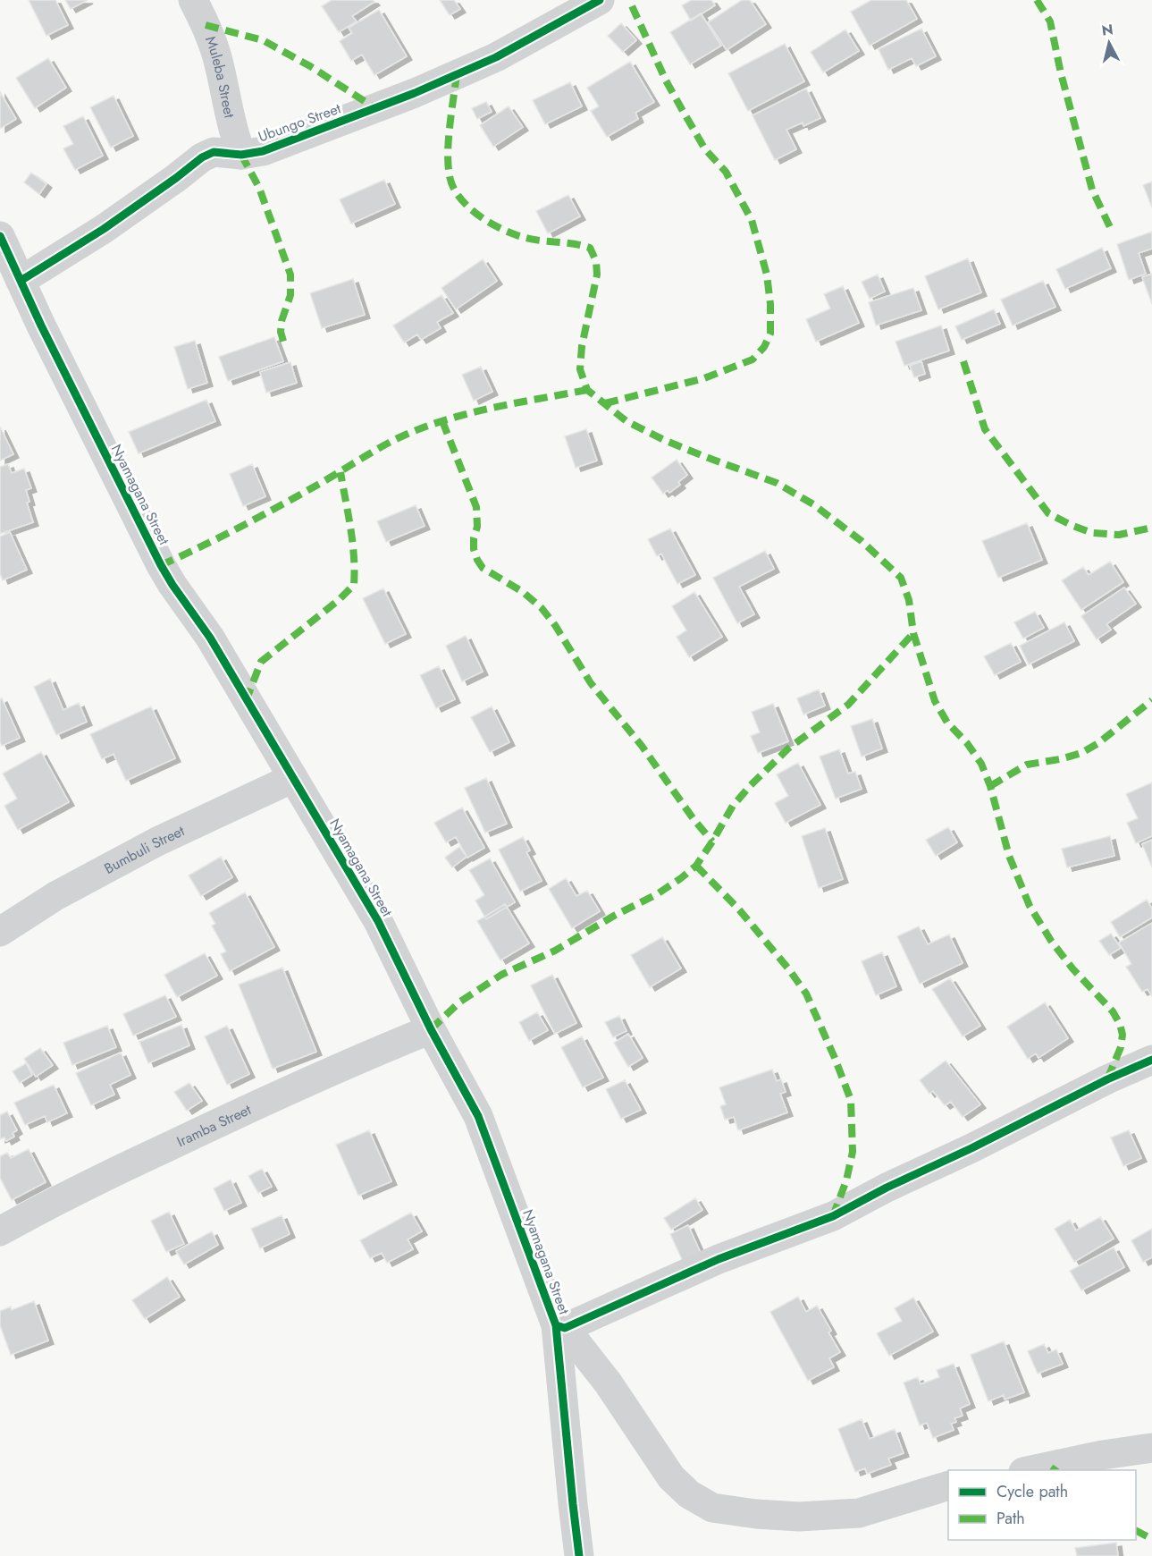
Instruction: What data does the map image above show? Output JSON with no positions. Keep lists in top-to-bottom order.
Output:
{
  "streets": {
    "street": [
      "Muleba Street",
      "Ubungo Street",
      "Nyamagana Street",
      "Bumbuli Street",
      "Iramba Street"
    ]
  },
  "crossings": [
    ["Muleba Street", "Ubungo Street"],
    ["Ubungo Street", "Nyamagana Street"],
    ["Nyamagana Street", "Bumbuli Street"],
    ["Nyamagana Street", "Iramba Street"]
  ],
  "legend": ["Cycle path", "Path"],
  "north": "top"
}
